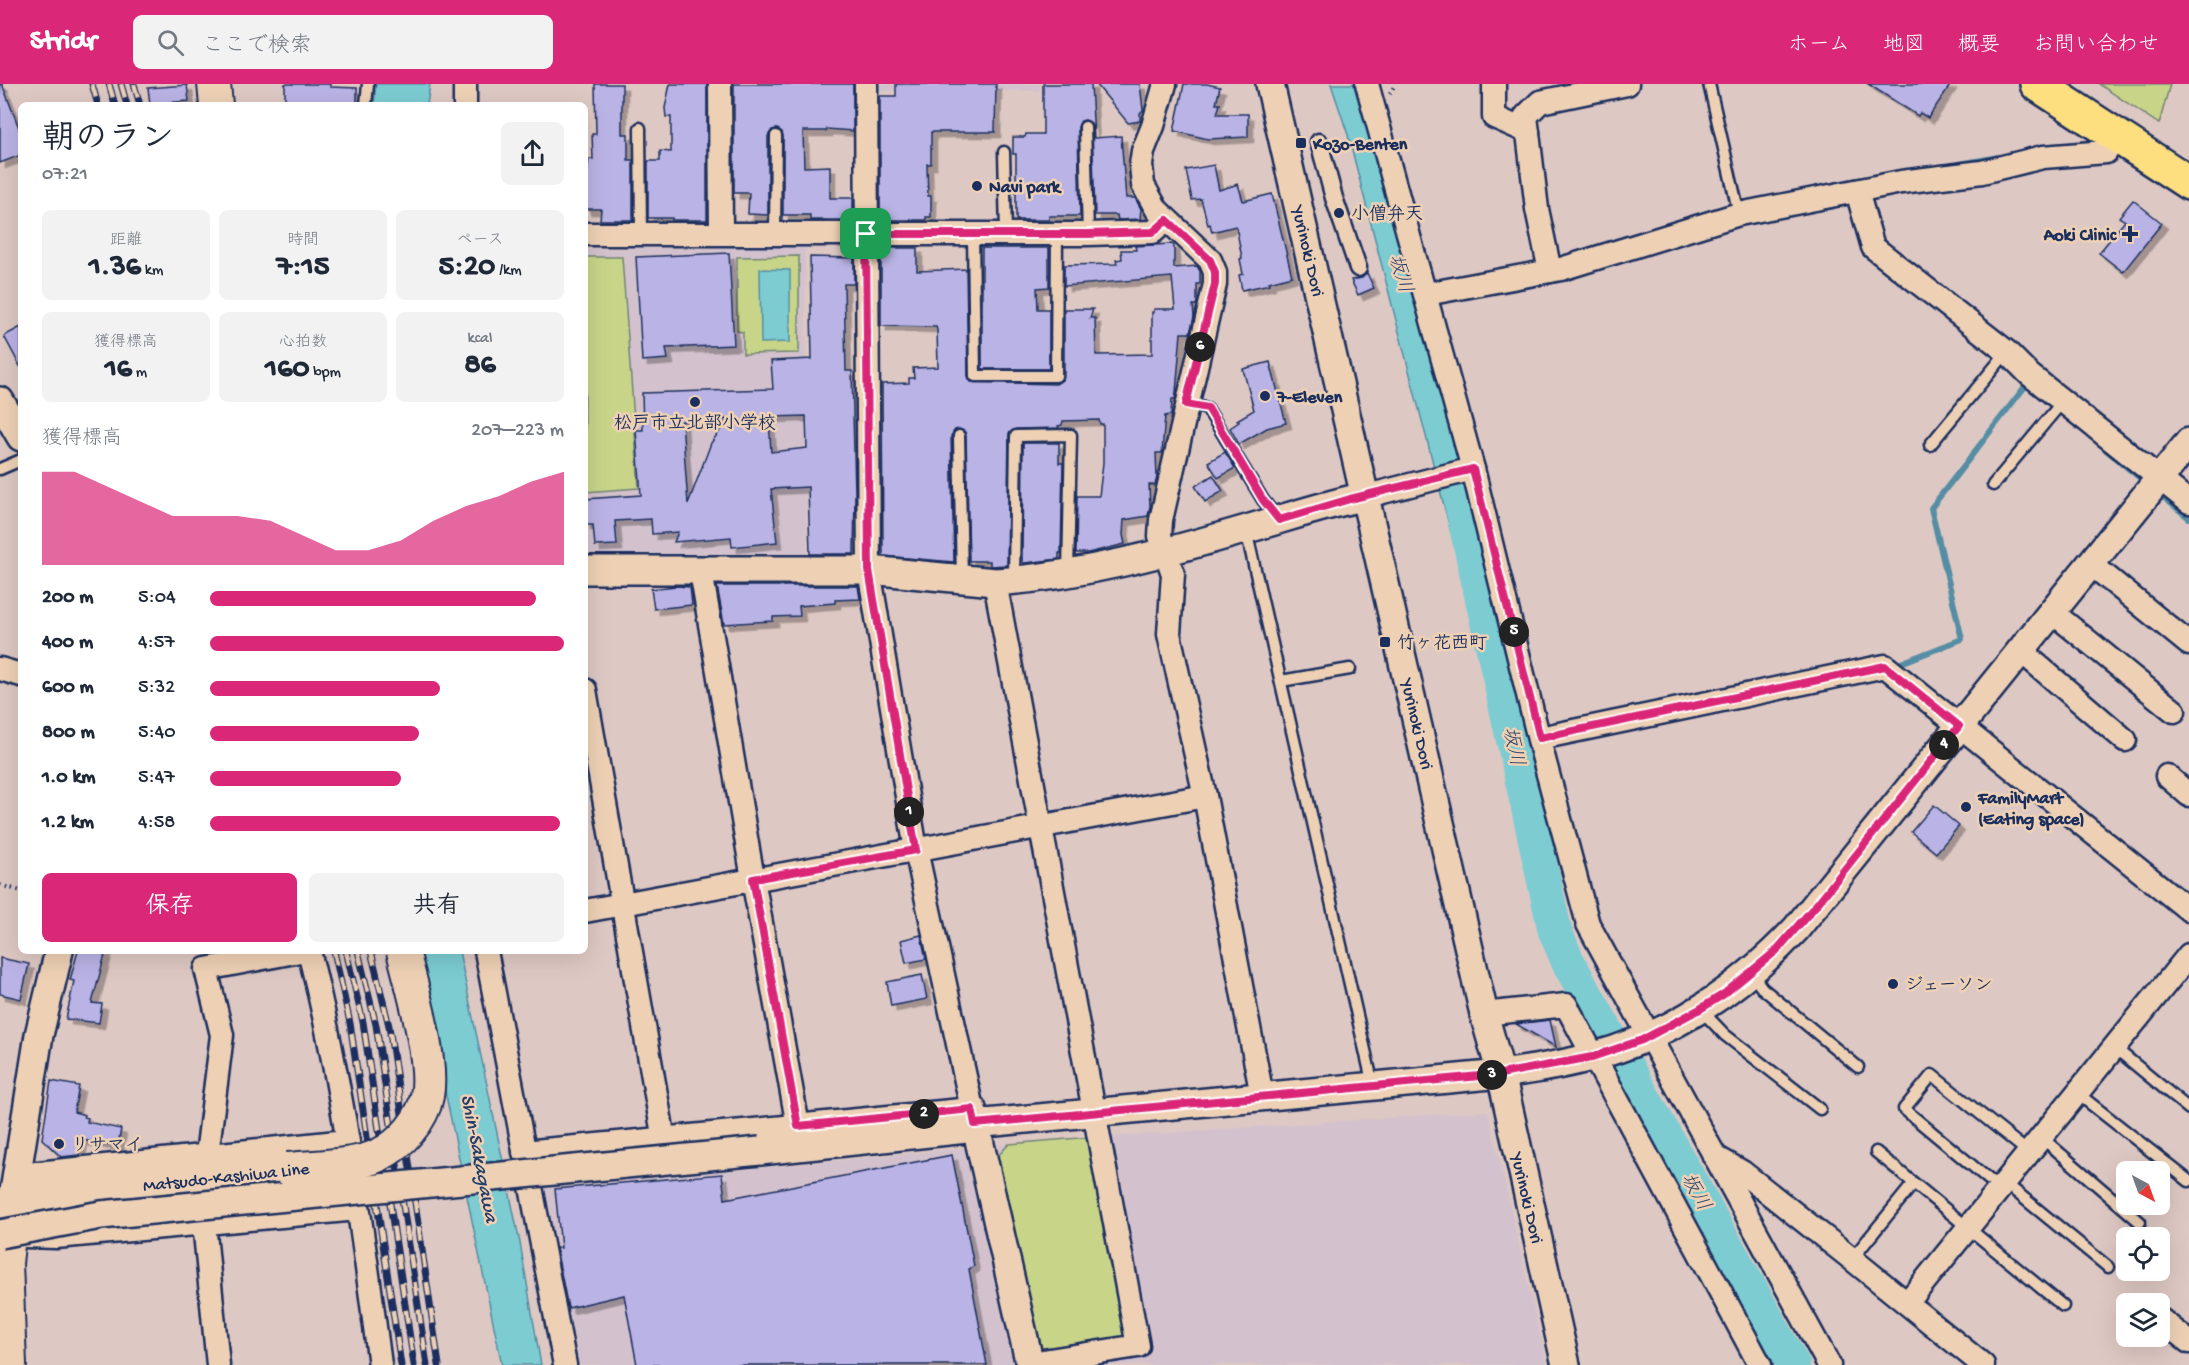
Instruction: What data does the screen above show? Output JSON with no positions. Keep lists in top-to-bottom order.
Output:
{
  "streets": {
    "main road": ["Matsudo-Kashiwa Line"],
    "street": ["Yurinoki Dori"]
  },
  "water": ["坂川", "Shin-Sakagawa"],
  "places": {
    "transit": ["Kozo-Benten", "竹ヶ花西町"],
    "other": [
      "Navi park",
      "小僧弁天",
      "7-Eleven",
      "松戸市立北部小学校",
      "FamilyMart (Eating space)",
      "ジェーソン",
      "リサマイ"
    ],
    "health": ["Aoki Clinic"]
  },
  "north": "bottom right",
  "page": {
    "header": "Stridr",
    "search": "ここで検索",
    "nav": [
      "ホーム",
      "地図",
      "概要",
      "お問い合わせ"
    ],
    "heading": ["朝のラン", "07:21"],
    "stats": [
      ["距離", "1.36 km"],
      ["時間", "7:15"],
      ["ペース", "5:20 /km"],
      ["獲得標高", "16 m"],
      ["心拍数", "160 bpm"],
      ["kcal", "86"]
    ],
    "pins": [
      "6",
      "5",
      "4",
      "1",
      "3",
      "2"
    ],
    "chart": ["獲得標高", "207–223 m"],
    "list": [
      {
        "name": "200 m",
        "note": "5:04"
      },
      {
        "name": "400 m",
        "note": "4:57"
      },
      {
        "name": "600 m",
        "note": "5:32"
      },
      {
        "name": "800 m",
        "note": "5:40"
      },
      {
        "name": "1.0 km",
        "note": "5:47"
      },
      {
        "name": "1.2 km",
        "note": "4:58"
      }
    ],
    "buttons": ["保存", "共有"]
  }
}
